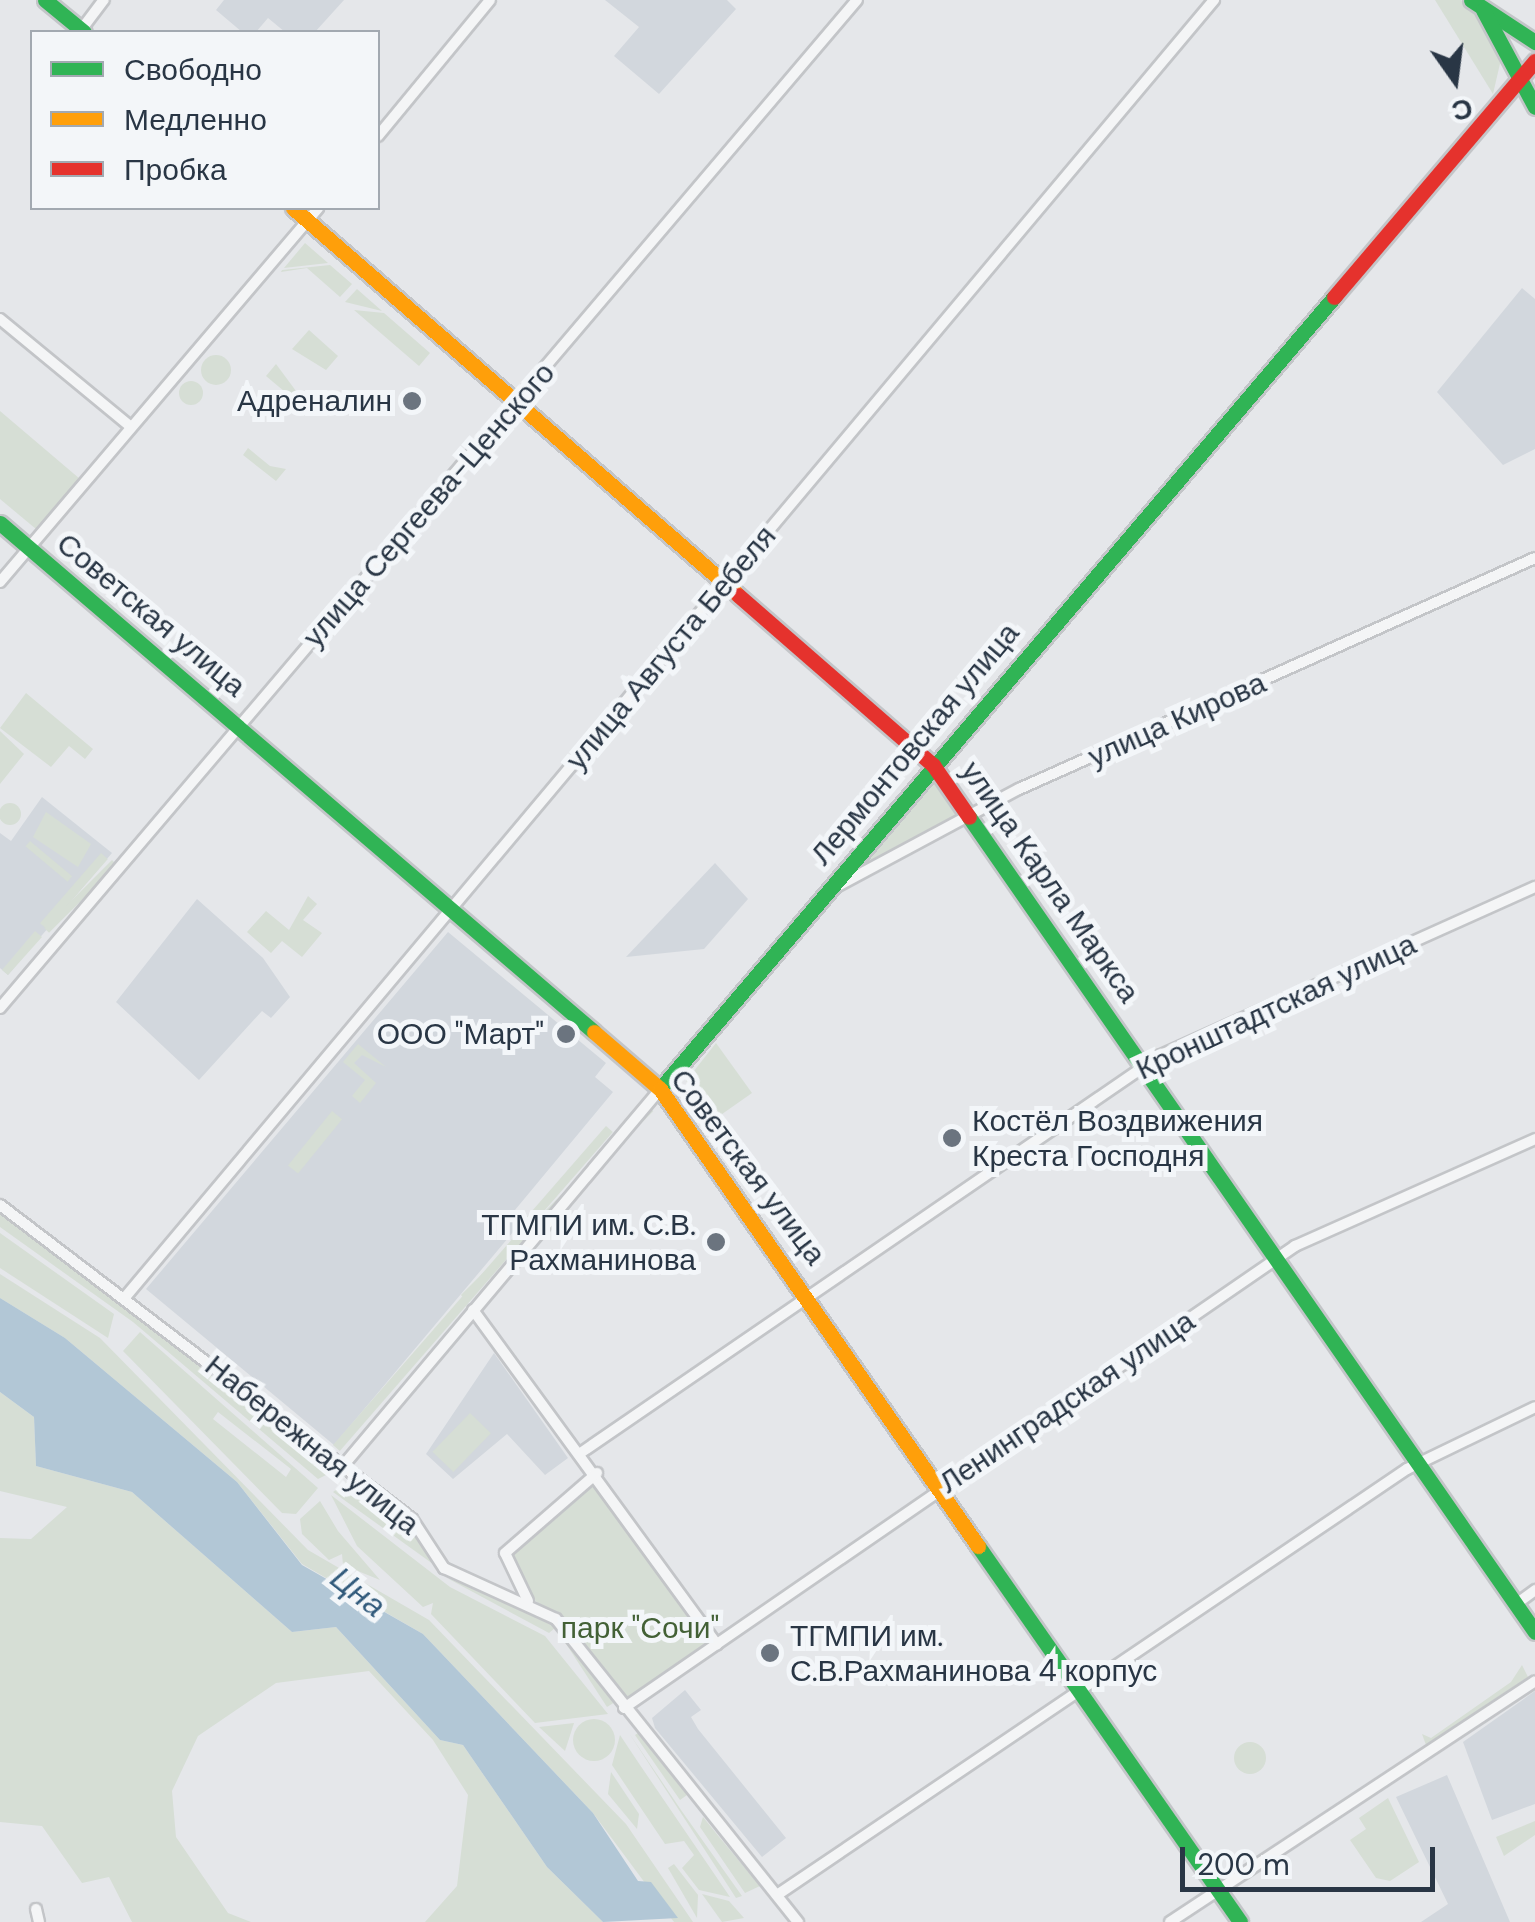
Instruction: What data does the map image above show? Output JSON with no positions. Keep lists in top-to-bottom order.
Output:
{
  "streets": {
    "main road": ["Советская улица", "Лермонтовская улица", "улица Карла Маркса"],
    "street": [
      "улица Сергеева-Ценского",
      "улица Августа Бебеля",
      "улица Кирова",
      "Кронштадтская улица",
      "Ленинградская улица",
      "Набережная улица"
    ]
  },
  "crossings": [
    ["улица Сергеева-Ценского", "Советская улица"],
    ["улица Сергеева-Ценского", "улица Карла Маркса"],
    ["Советская улица", "улица Августа Бебеля"],
    ["Советская улица", "Лермонтовская улица"],
    ["Советская улица", "Кронштадтская улица"],
    ["Советская улица", "Ленинградская улица"],
    ["улица Августа Бебеля", "улица Карла Маркса"],
    ["улица Августа Бебеля", "Набережная улица"],
    ["улица Кирова", "Лермонтовская улица"],
    ["улица Кирова", "улица Карла Маркса"],
    ["Лермонтовская улица", "улица Карла Маркса"],
    ["Лермонтовская улица", "Набережная улица"],
    ["улица Карла Маркса", "Кронштадтская улица"],
    ["улица Карла Маркса", "Ленинградская улица"],
    ["Ленинградская улица", "Набережная улица"]
  ],
  "water": ["Цна"],
  "parks": ["парк \"Сочи\""],
  "places": [
    "Адреналин",
    "ООО \"Март\"",
    "Костёл Воздвижения Креста Господня",
    "ТГМПИ им. С.В. Рахманинова",
    "ТГМПИ им. С.В.Рахманинова 4 корпус"
  ],
  "legend": ["Свободно", "Медленно", "Пробка"],
  "scale_bar": "200 m",
  "north": "bottom"
}
